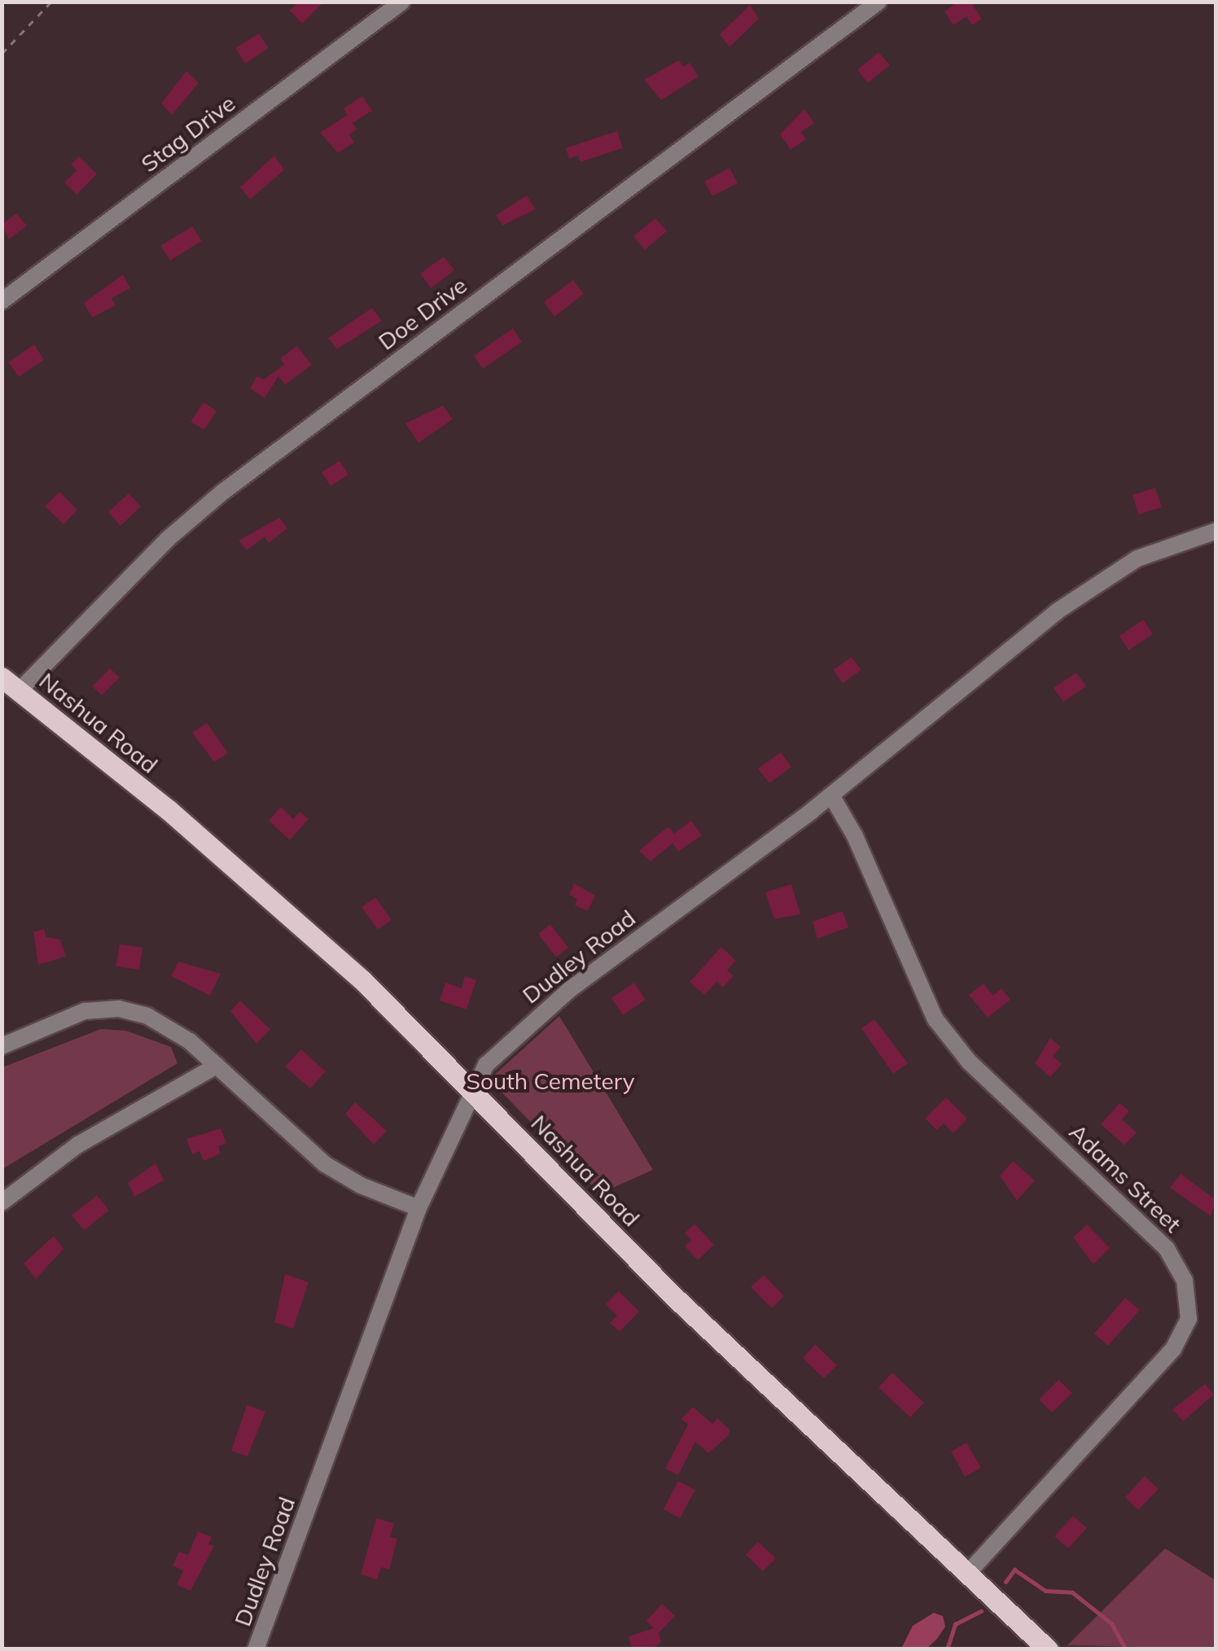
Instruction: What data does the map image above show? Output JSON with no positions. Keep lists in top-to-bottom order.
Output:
{
  "streets": {
    "main road": ["Nashua Road"],
    "street": [
      "Stag Drive",
      "Doe Drive",
      "Dudley Road",
      "Adams Street"
    ]
  },
  "crossings": [
    ["Doe Drive", "Nashua Road"],
    ["Nashua Road", "Dudley Road"],
    ["Nashua Road", "Adams Street"],
    ["Dudley Road", "Adams Street"]
  ],
  "parks": ["South Cemetery"]
}
